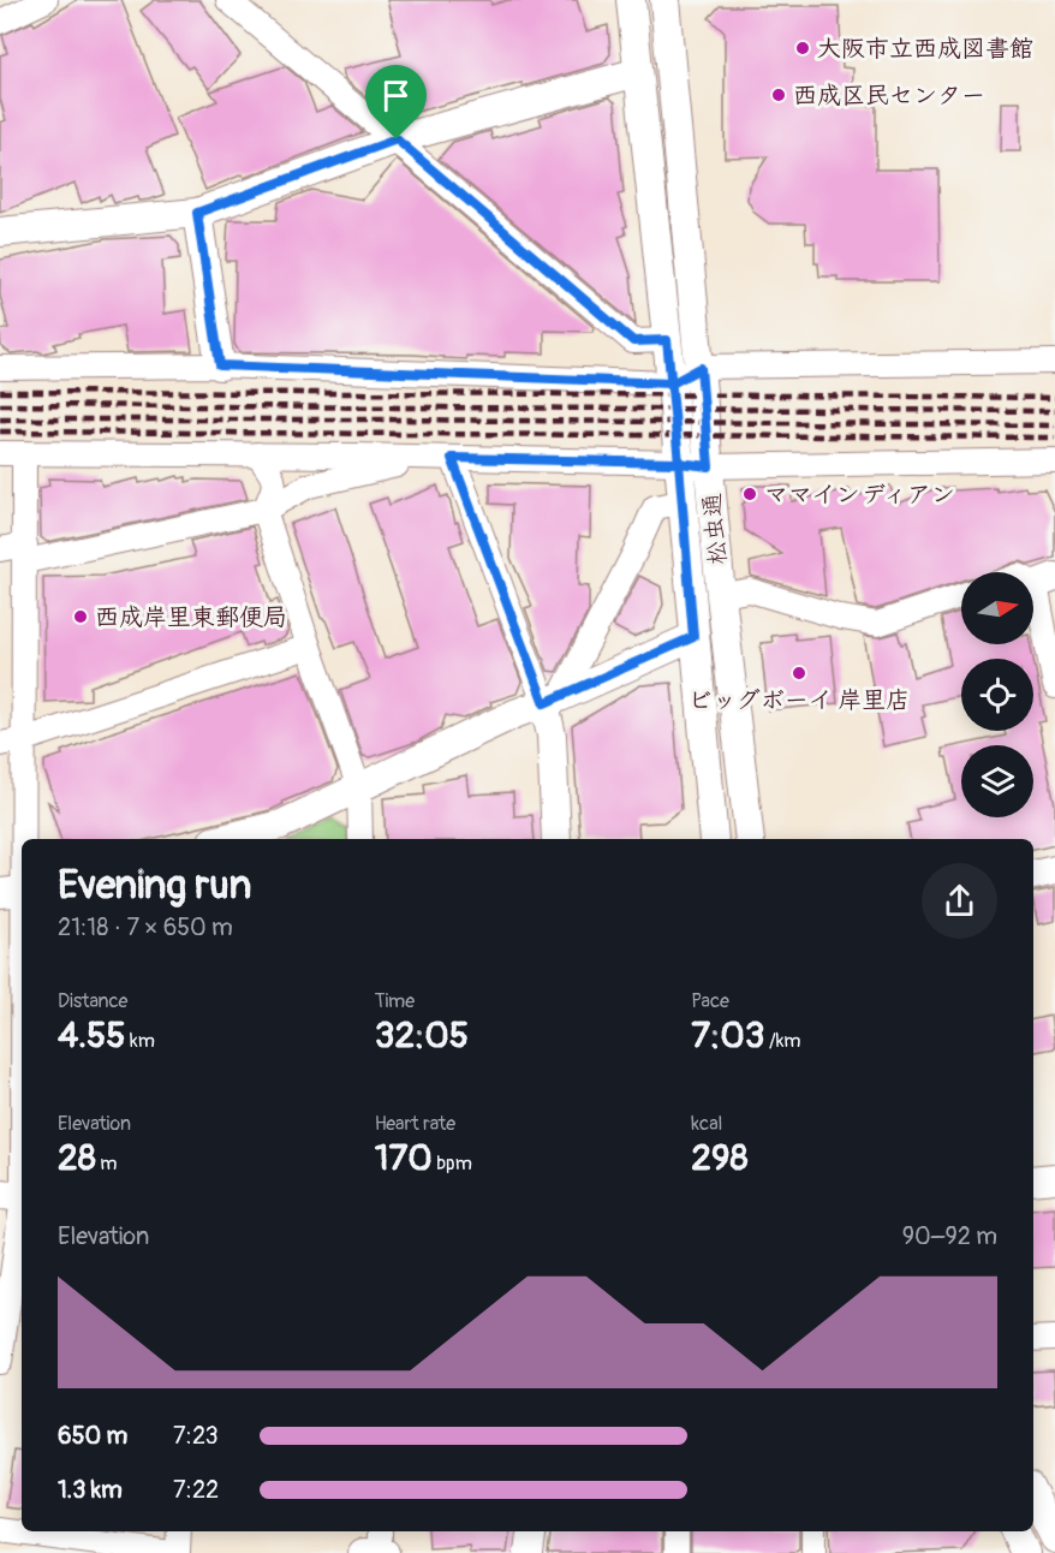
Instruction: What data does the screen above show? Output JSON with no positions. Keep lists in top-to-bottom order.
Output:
{
  "streets": {
    "street": ["松虫通"]
  },
  "places": [
    "大阪市立西成図書館",
    "西成区民センター",
    "ママインディアン",
    "西成岸里東郵便局",
    "ビッグボーイ 岸里店"
  ],
  "north": "right",
  "page": {
    "heading": ["Evening run", "21:18 · 7 × 650 m"],
    "stats": [
      ["Distance", "4.55 km"],
      ["Time", "32:05"],
      ["Pace", "7:03 /km"],
      ["Elevation", "28 m"],
      ["Heart rate", "170 bpm"],
      ["kcal", "298"]
    ],
    "chart": ["Elevation", "90–92 m"],
    "list": [
      {
        "name": "650 m",
        "note": "7:23"
      },
      {
        "name": "1.3 km",
        "note": "7:22"
      }
    ]
  }
}
